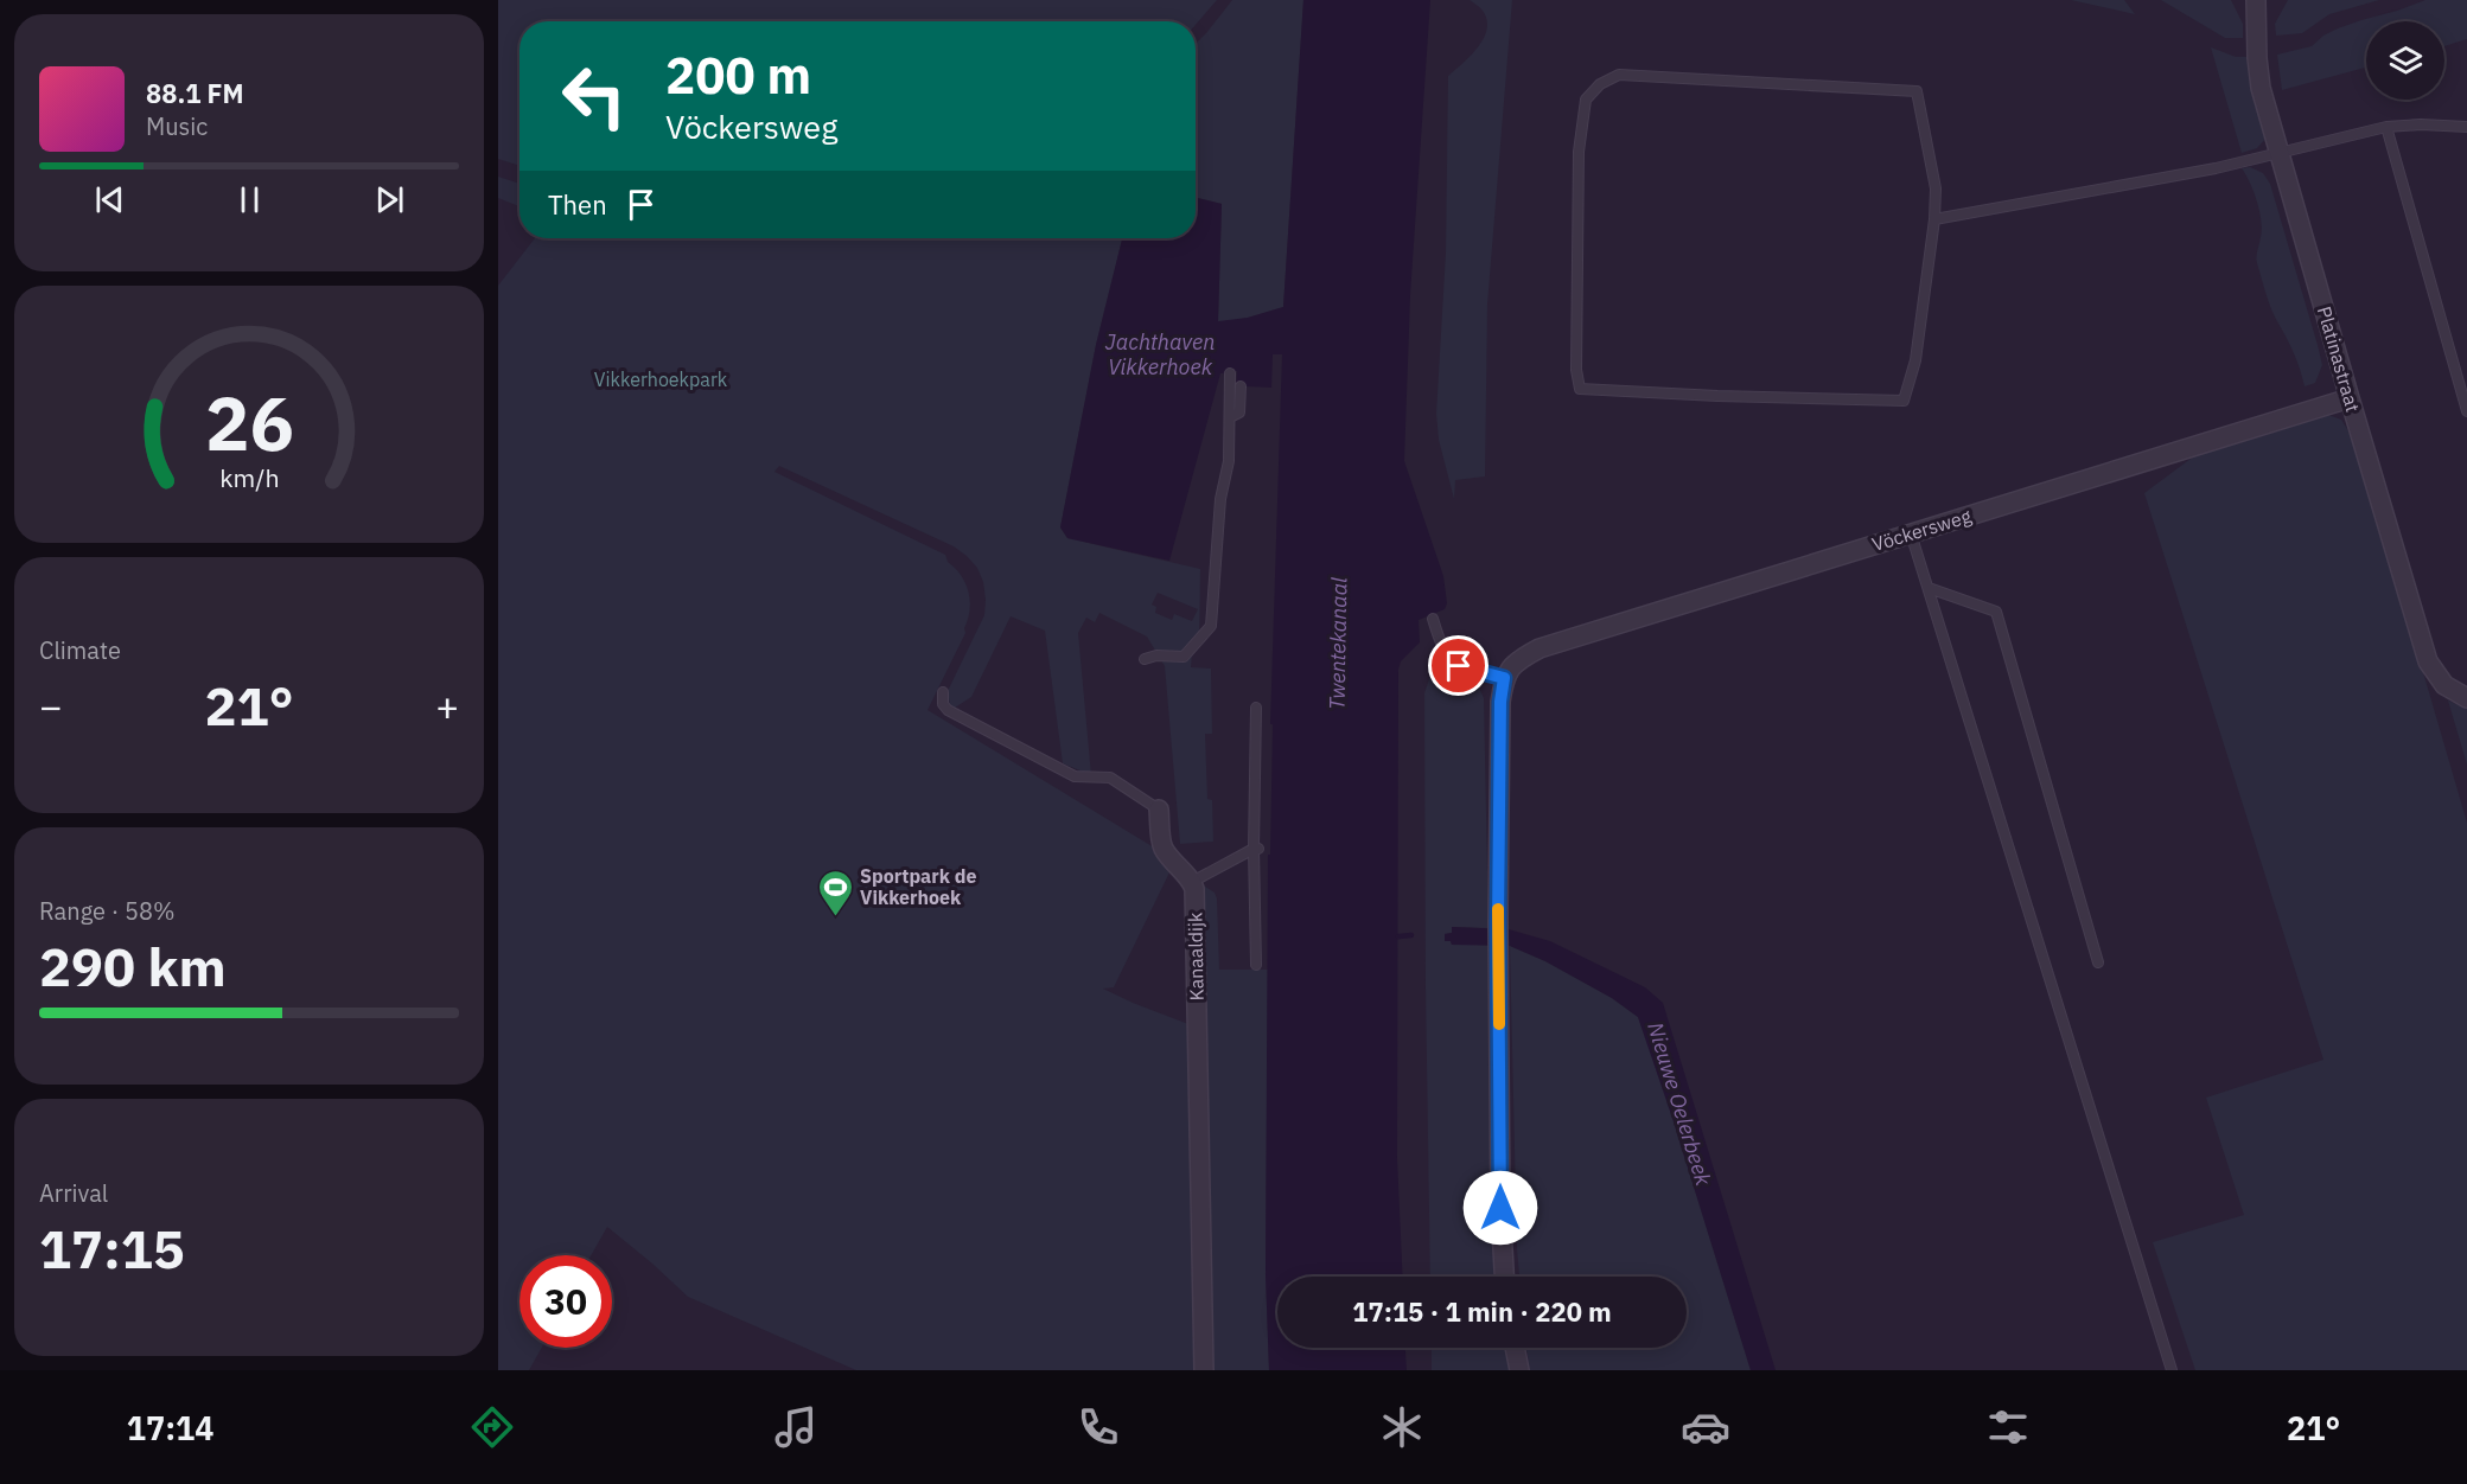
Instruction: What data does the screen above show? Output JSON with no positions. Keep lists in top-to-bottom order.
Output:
{
  "streets": {
    "street": ["Platinastraat", "Vöckersweg", "Kanaaldijk"]
  },
  "crossings": [
    ["Platinastraat", "Vöckersweg"]
  ],
  "water": ["Jachthaven Vikkerhoek", "Twentekanaal", "Nieuwe Oelerbeek"],
  "parks": ["Vikkerhoekpark"],
  "places": {
    "sports": ["Sportpark de Vikkerhoek"]
  },
  "page": {
    "turn": ["200 m", "Vöckersweg"],
    "song": ["88.1 FM", "Music"],
    "then": "Then",
    "tile": [
      "Climate",
      ["Range · 58%", "290 km"],
      ["Arrival", "17:15"]
    ],
    "heat": ["−", "21°", "+"],
    "limit": "30",
    "trip": "17:15 · 1 min · 220 m",
    "tabs": ["17:14", "21°"],
    "gauge": ["26", "km/h"]
  }
}
